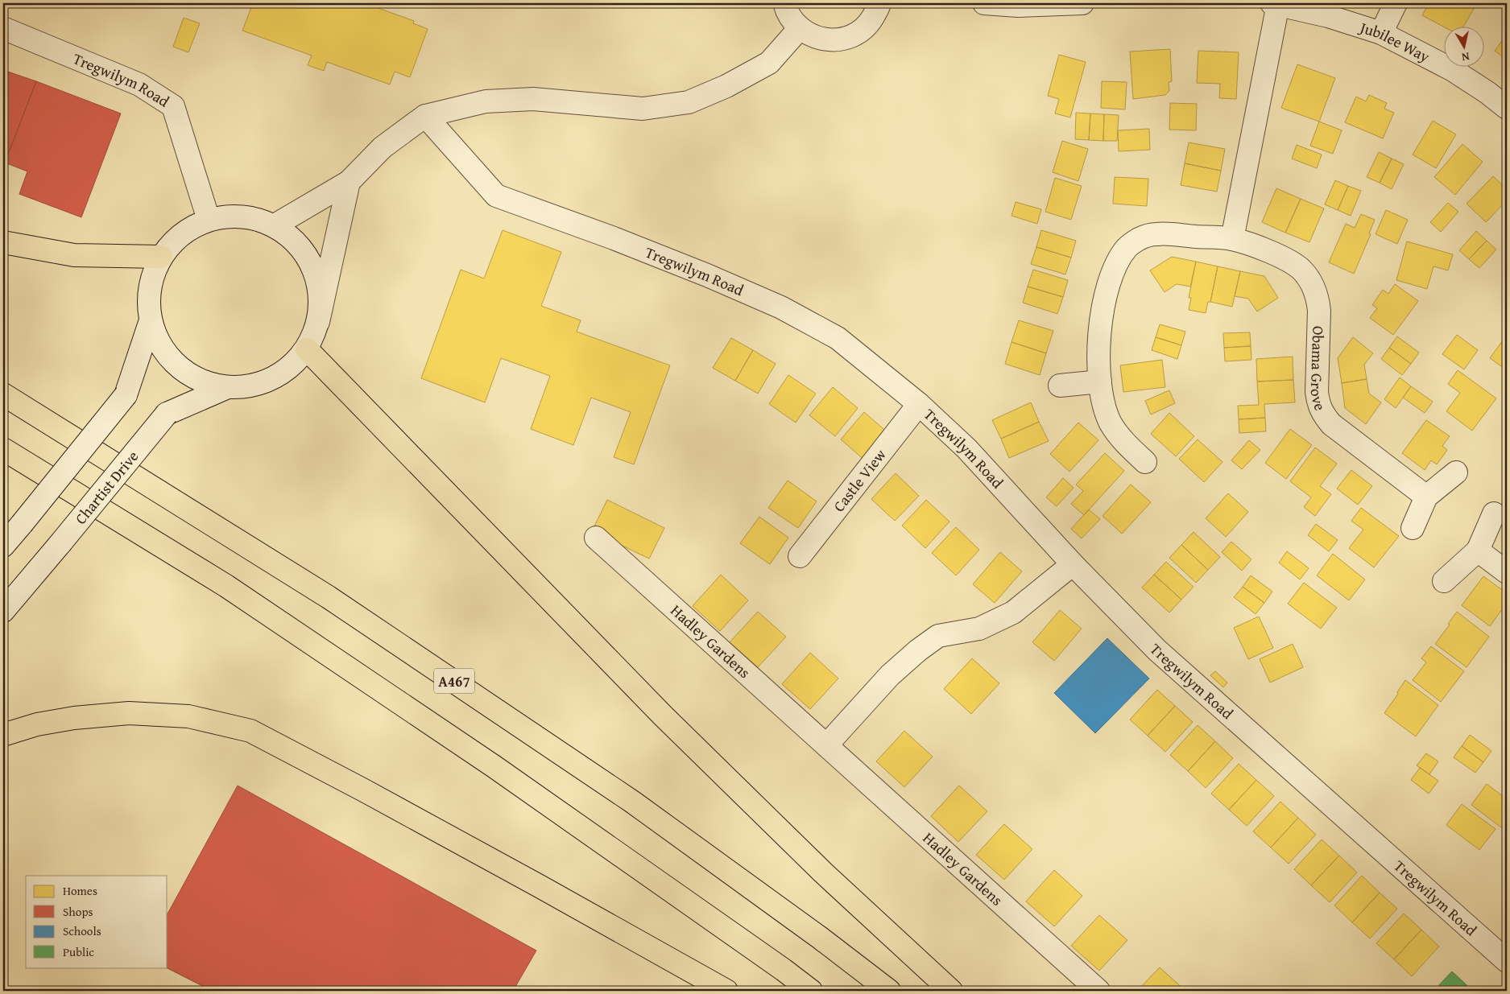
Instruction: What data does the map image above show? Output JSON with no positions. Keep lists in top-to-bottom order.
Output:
{
  "streets": {
    "main road": ["A467"],
    "street": [
      "Jubilee Way",
      "Tregwilym Road",
      "Obama Grove",
      "Castle View",
      "Chartist Drive",
      "Hadley Gardens"
    ]
  },
  "crossings": [
    ["Tregwilym Road", "Castle View"],
    ["Tregwilym Road", "Chartist Drive"]
  ],
  "legend": [
    "Homes",
    "Shops",
    "Schools",
    "Public"
  ],
  "north": "bottom"
}
